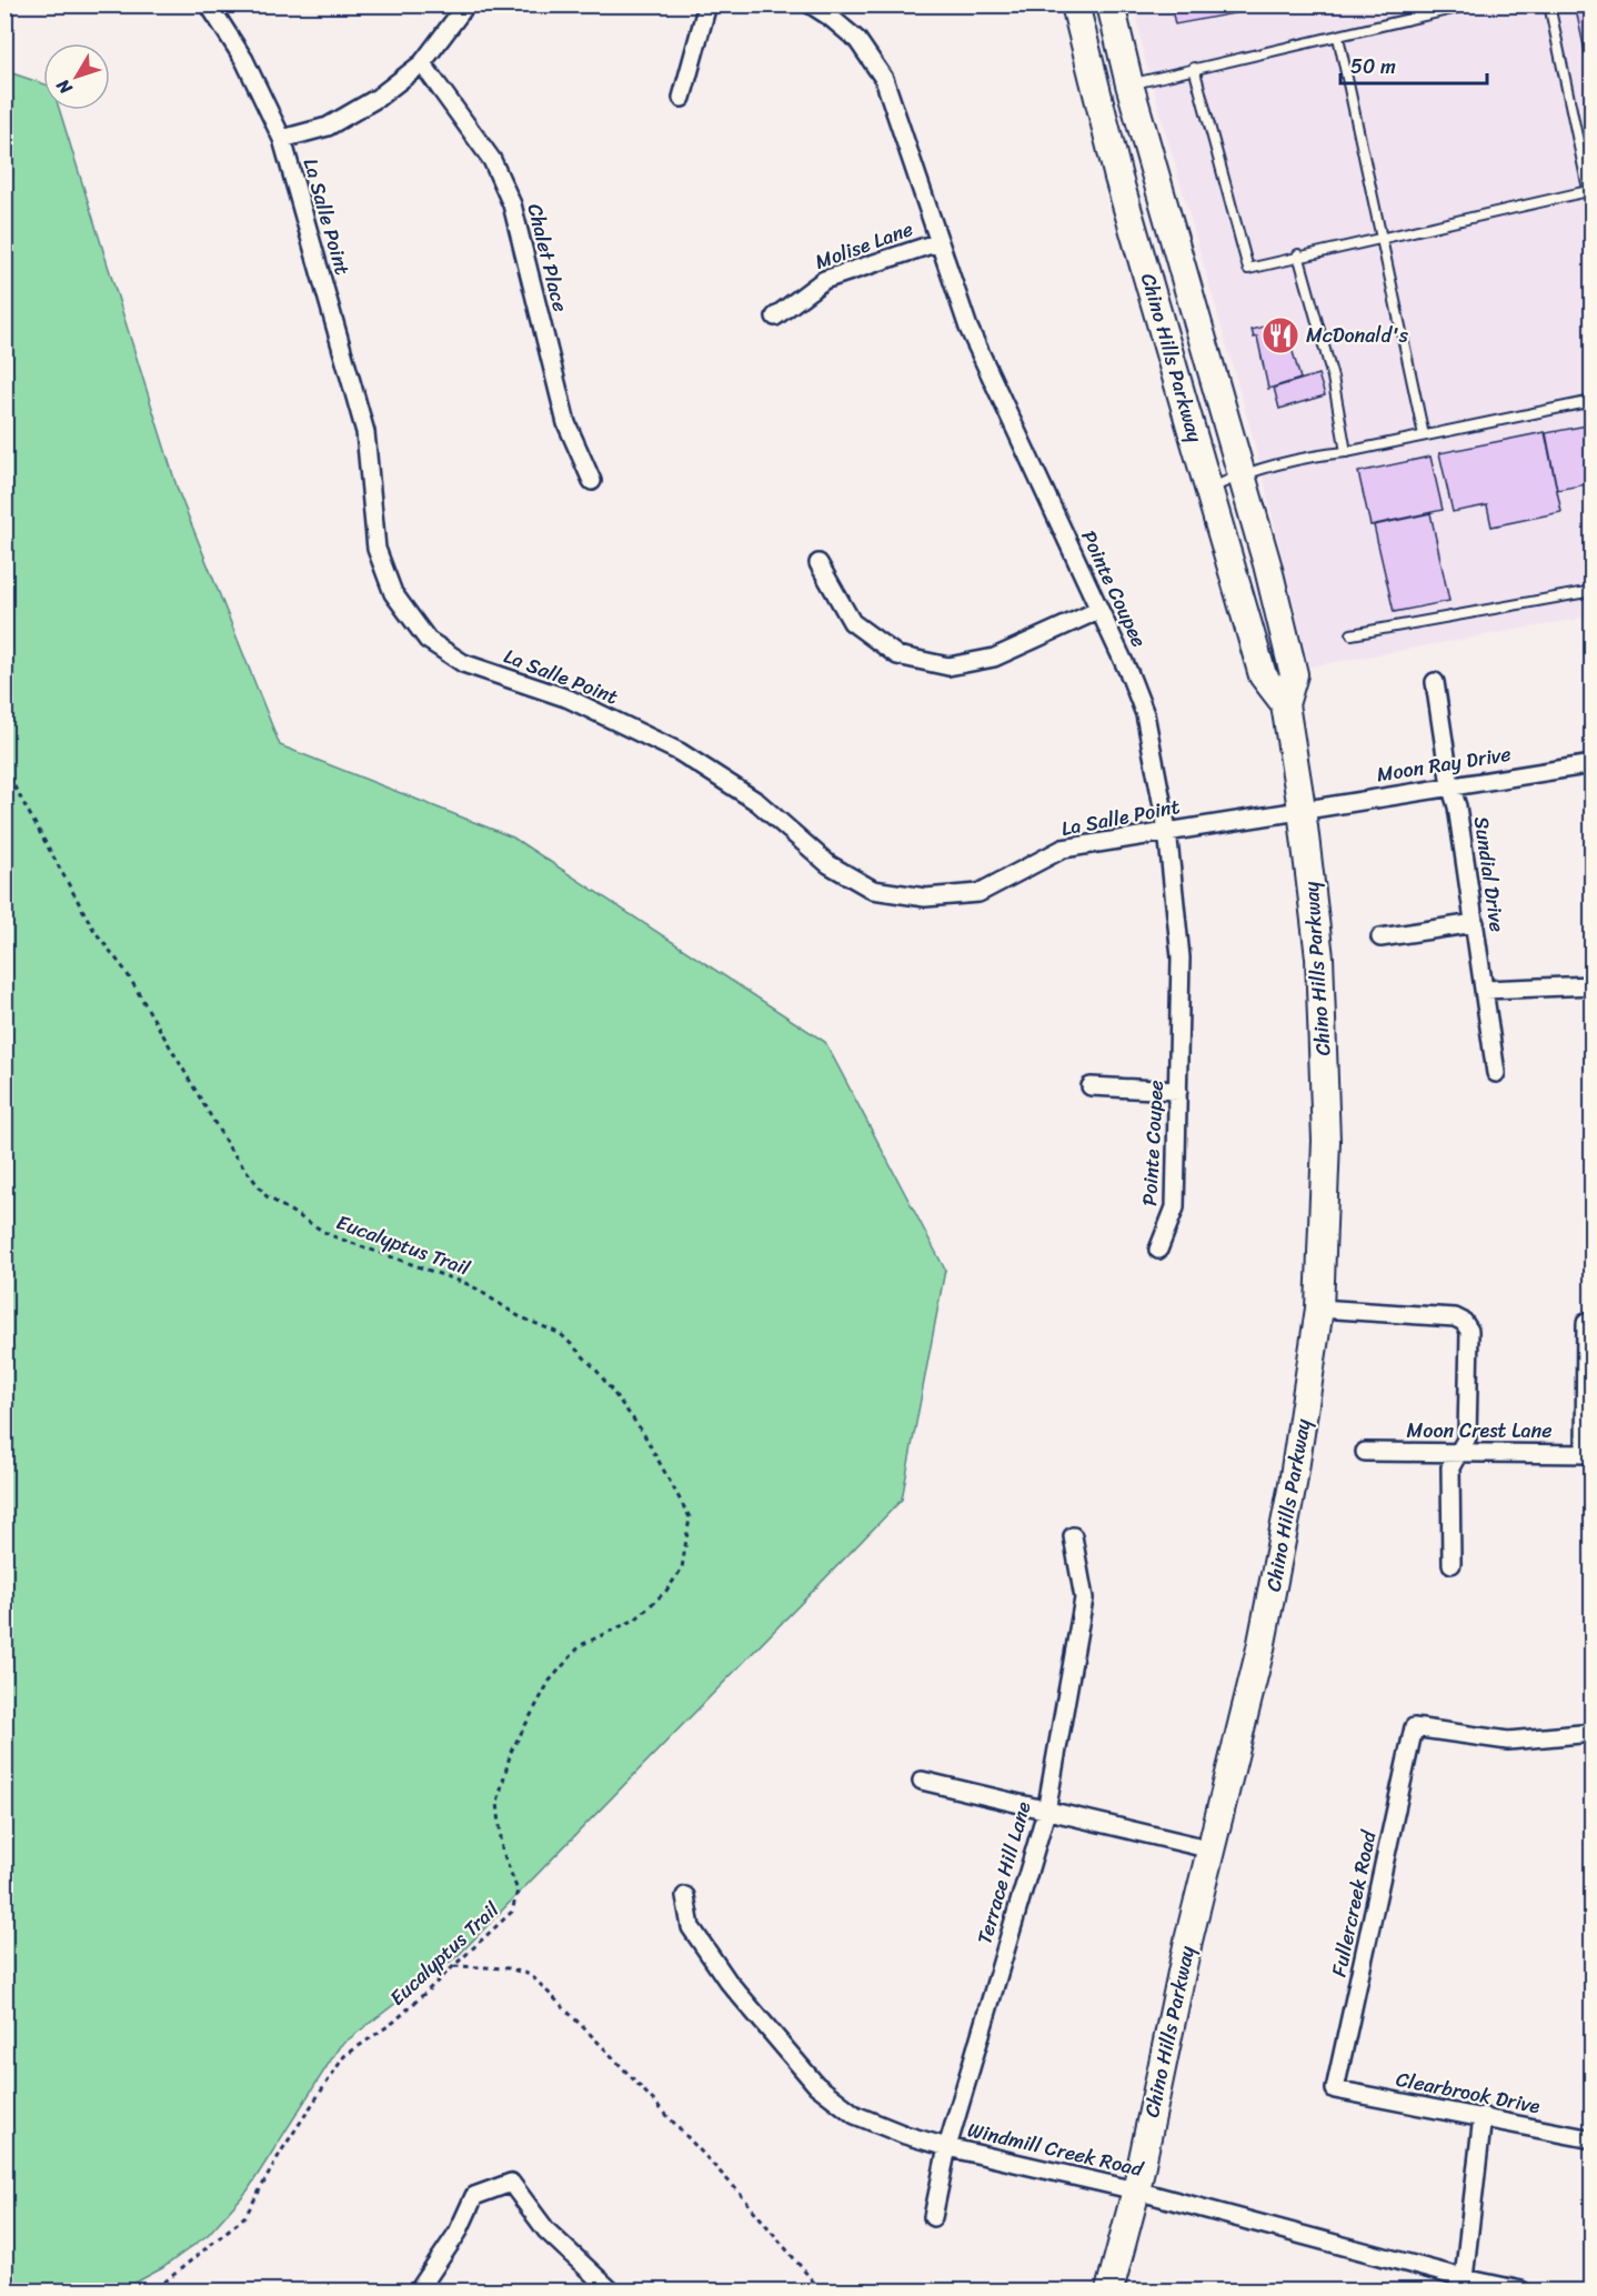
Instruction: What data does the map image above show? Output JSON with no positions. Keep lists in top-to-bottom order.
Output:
{
  "streets": {
    "main road": ["Chino Hills Parkway"],
    "street": [
      "La Salle Point",
      "Molise Lane",
      "Chalet Place",
      "Pointe Coupee",
      "Moon Ray Drive",
      "Sundial Drive",
      "Moon Crest Lane",
      "Terrace Hill Lane",
      "Fullercreek Road",
      "Clearbrook Drive",
      "Windmill Creek Road"
    ],
    "path": ["Eucalyptus Trail"]
  },
  "crossings": [
    ["La Salle Point", "Chino Hills Parkway"],
    ["La Salle Point", "Pointe Coupee"],
    ["La Salle Point", "Moon Ray Drive"],
    ["Molise Lane", "Pointe Coupee"],
    ["Chino Hills Parkway", "Moon Ray Drive"],
    ["Chino Hills Parkway", "Windmill Creek Road"],
    ["Moon Ray Drive", "Sundial Drive"],
    ["Terrace Hill Lane", "Windmill Creek Road"],
    ["Fullercreek Road", "Clearbrook Drive"]
  ],
  "places": {
    "restaurant": ["McDonald's"]
  },
  "scale_bar": "50 m",
  "north": "bottom left"
}
